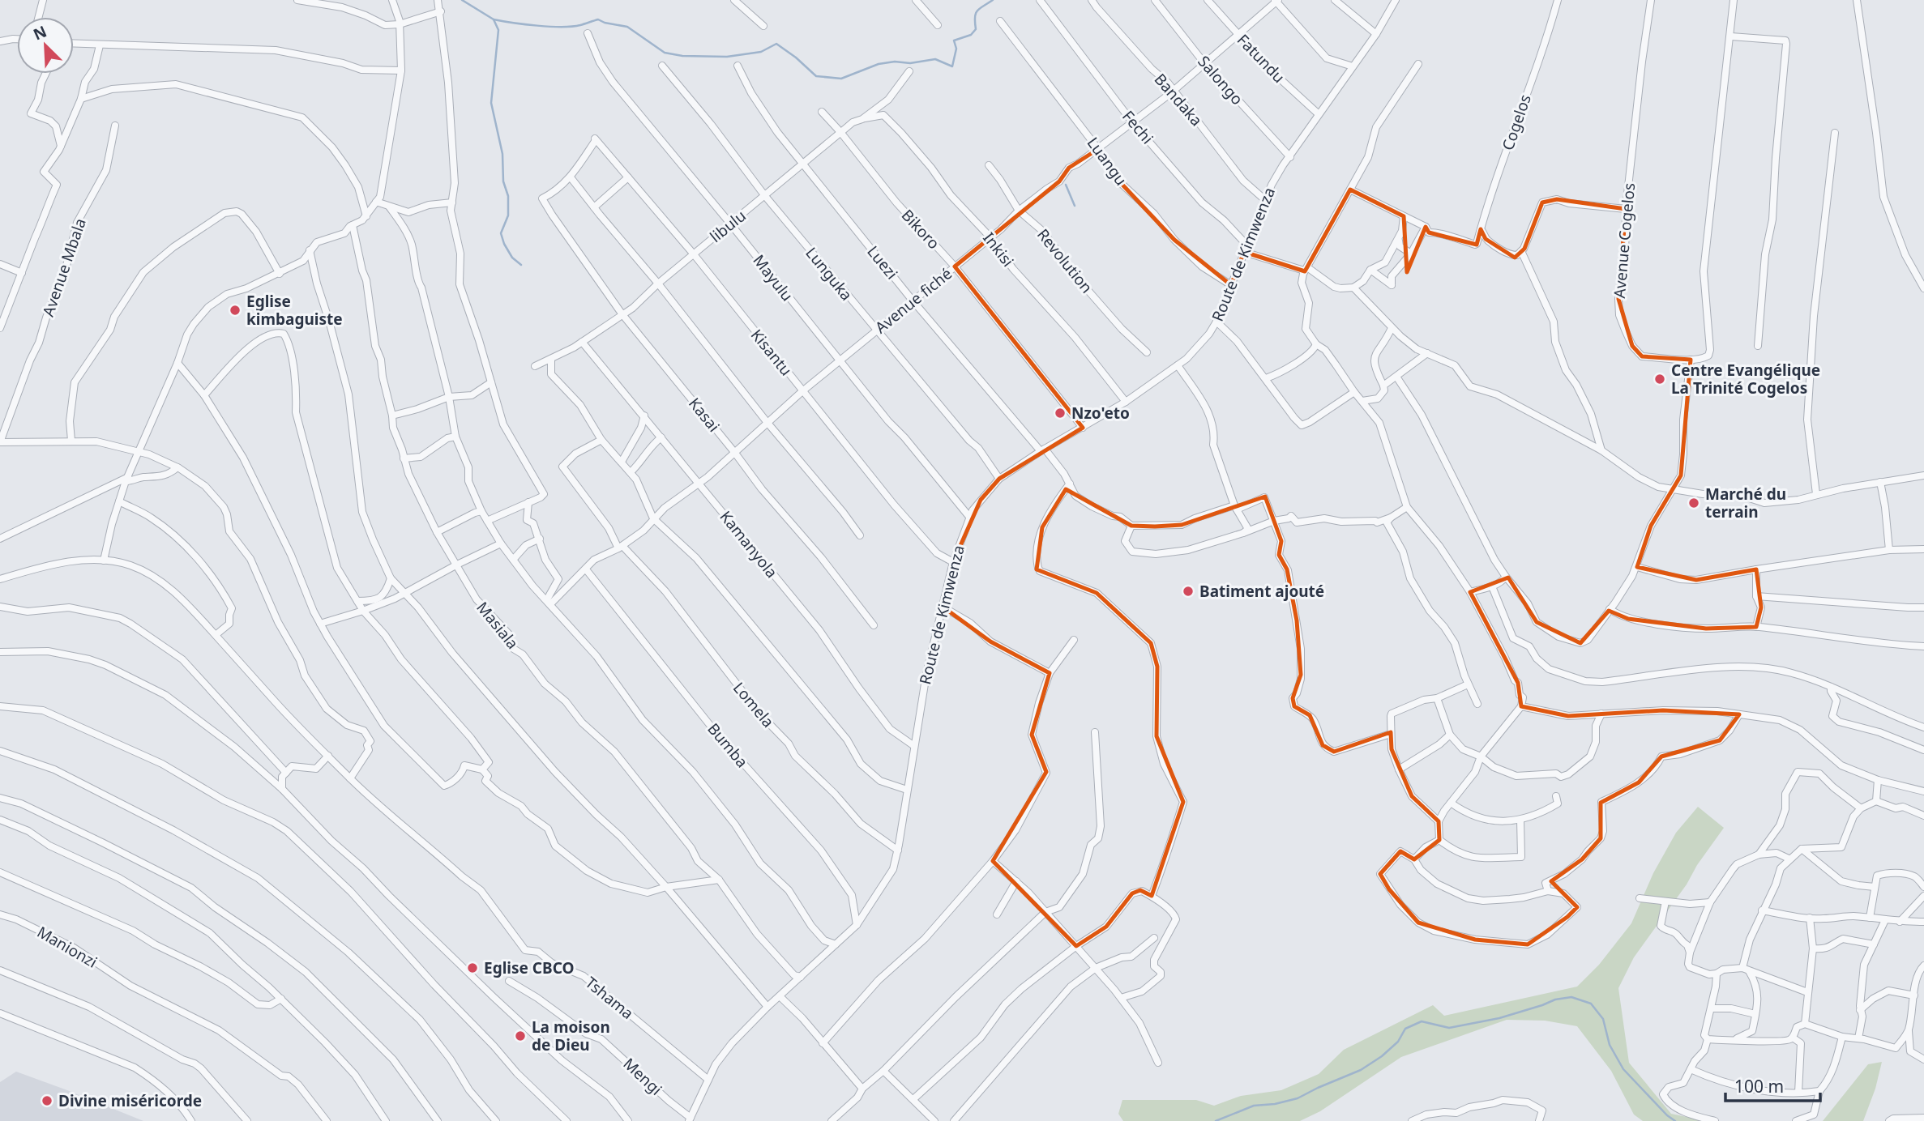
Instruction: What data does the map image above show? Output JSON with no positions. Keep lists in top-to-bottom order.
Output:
{
  "streets": {
    "street": [
      "Fatundu",
      "Salongo",
      "Bandaka",
      "Cogelos",
      "Fechi",
      "Luangu",
      "libulu",
      "Bikoro",
      "Avenue Cogelos",
      "Inkisi",
      "Route de Kimwenza",
      "Revolution",
      "Luezi",
      "Avenue Mbala",
      "Lunguka",
      "Mayulu",
      "Avenue fiché",
      "Kisantu",
      "Kasai",
      "Kamanyola",
      "Masiala",
      "Lomela",
      "Bumba",
      "Manionzi",
      "Tshama",
      "Mengi"
    ]
  },
  "crossings": [
    ["Fatundu", "Route de Kimwenza"],
    ["Fatundu", "Avenue fiché"],
    ["Salongo", "Route de Kimwenza"],
    ["Salongo", "Avenue fiché"],
    ["Bandaka", "Route de Kimwenza"],
    ["Bandaka", "Avenue fiché"],
    ["Fechi", "Route de Kimwenza"],
    ["Fechi", "Avenue fiché"],
    ["Luangu", "Route de Kimwenza"],
    ["Luangu", "Avenue fiché"],
    ["libulu", "Bikoro"],
    ["libulu", "Inkisi"],
    ["libulu", "Luezi"],
    ["libulu", "Lunguka"],
    ["libulu", "Mayulu"],
    ["libulu", "Kisantu"],
    ["libulu", "Kasai"],
    ["libulu", "Kamanyola"],
    ["Bikoro", "Route de Kimwenza"],
    ["Bikoro", "Avenue fiché"],
    ["Inkisi", "Route de Kimwenza"],
    ["Inkisi", "Avenue fiché"],
    ["Route de Kimwenza", "Luezi"],
    ["Route de Kimwenza", "Lunguka"],
    ["Route de Kimwenza", "Mayulu"],
    ["Route de Kimwenza", "Kisantu"],
    ["Route de Kimwenza", "Kamanyola"],
    ["Route de Kimwenza", "Masiala"],
    ["Route de Kimwenza", "Lomela"],
    ["Route de Kimwenza", "Bumba"],
    ["Route de Kimwenza", "Tshama"],
    ["Route de Kimwenza", "Mengi"],
    ["Revolution", "Avenue fiché"],
    ["Luezi", "Avenue fiché"],
    ["Lunguka", "Avenue fiché"],
    ["Mayulu", "Avenue fiché"],
    ["Avenue fiché", "Kisantu"],
    ["Avenue fiché", "Kasai"],
    ["Avenue fiché", "Kamanyola"],
    ["Avenue fiché", "Lomela"],
    ["Avenue fiché", "Bumba"],
    ["Kisantu", "Kasai"]
  ],
  "places": [
    "Eglise kimbaguiste",
    "Centre Evangélique La Trinité Cogelos",
    "Nzo'eto",
    "Marché du terrain",
    "Batiment ajouté",
    "Eglise CBCO",
    "La moison de Dieu",
    "Divine miséricorde"
  ],
  "scale_bar": "100 m",
  "north": "top left"
}
